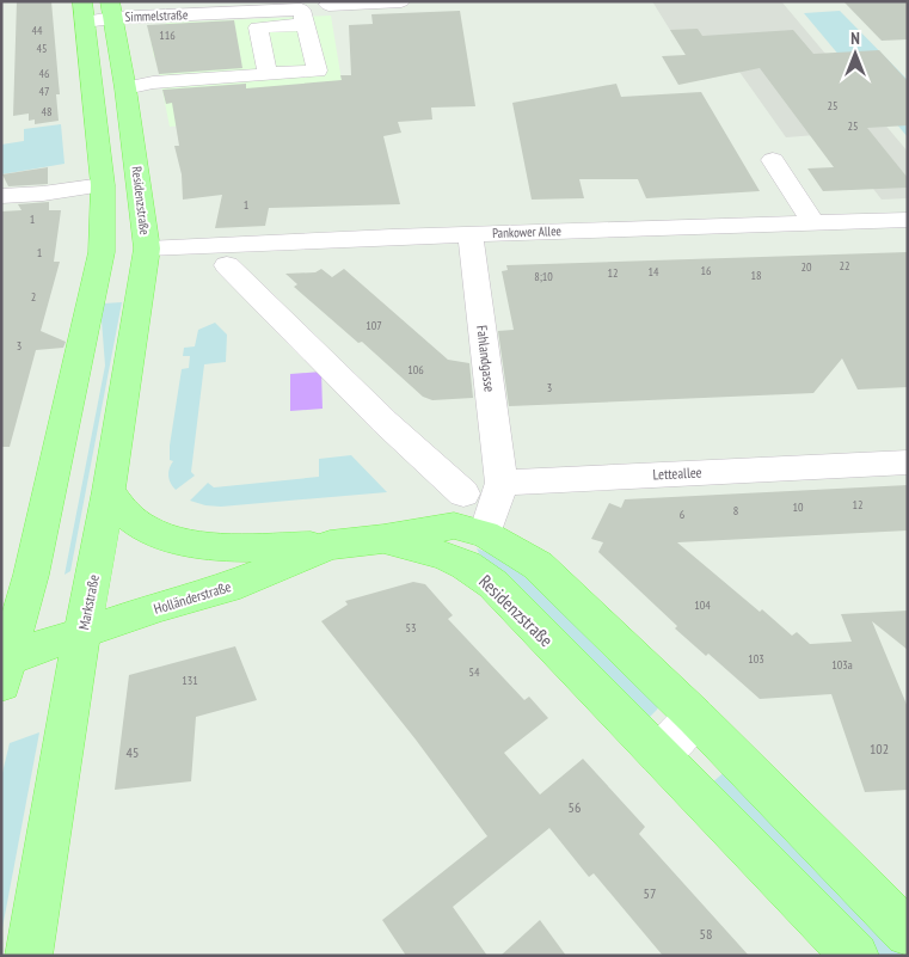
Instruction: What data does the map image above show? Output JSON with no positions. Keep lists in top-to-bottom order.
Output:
{
  "streets": {
    "main road": ["Residenzstraße", "Holländerstraße", "Markstraße"],
    "street": [
      "Simmelstraße",
      "Pankower Allee",
      "Fahlandgasse",
      "Letteallee"
    ]
  },
  "crossings": [
    ["Simmelstraße", "Residenzstraße"],
    ["Residenzstraße", "Pankower Allee"],
    ["Residenzstraße", "Holländerstraße"],
    ["Residenzstraße", "Markstraße"],
    ["Pankower Allee", "Fahlandgasse"],
    ["Pankower Allee", "Markstraße"],
    ["Fahlandgasse", "Letteallee"],
    ["Holländerstraße", "Markstraße"]
  ],
  "house_numbers": [
    "44",
    "116",
    "45",
    "46",
    "47",
    "25",
    "48",
    "25",
    "1",
    "1",
    "1",
    "22",
    "20",
    "16",
    "14",
    "12",
    "18",
    "8;10",
    "2",
    "107",
    "3",
    "106",
    "3",
    "12",
    "10",
    "8",
    "6",
    "104",
    "53",
    "103",
    "103a",
    "54",
    "131",
    "102",
    "45",
    "56",
    "57",
    "58"
  ],
  "north": "top"
}
